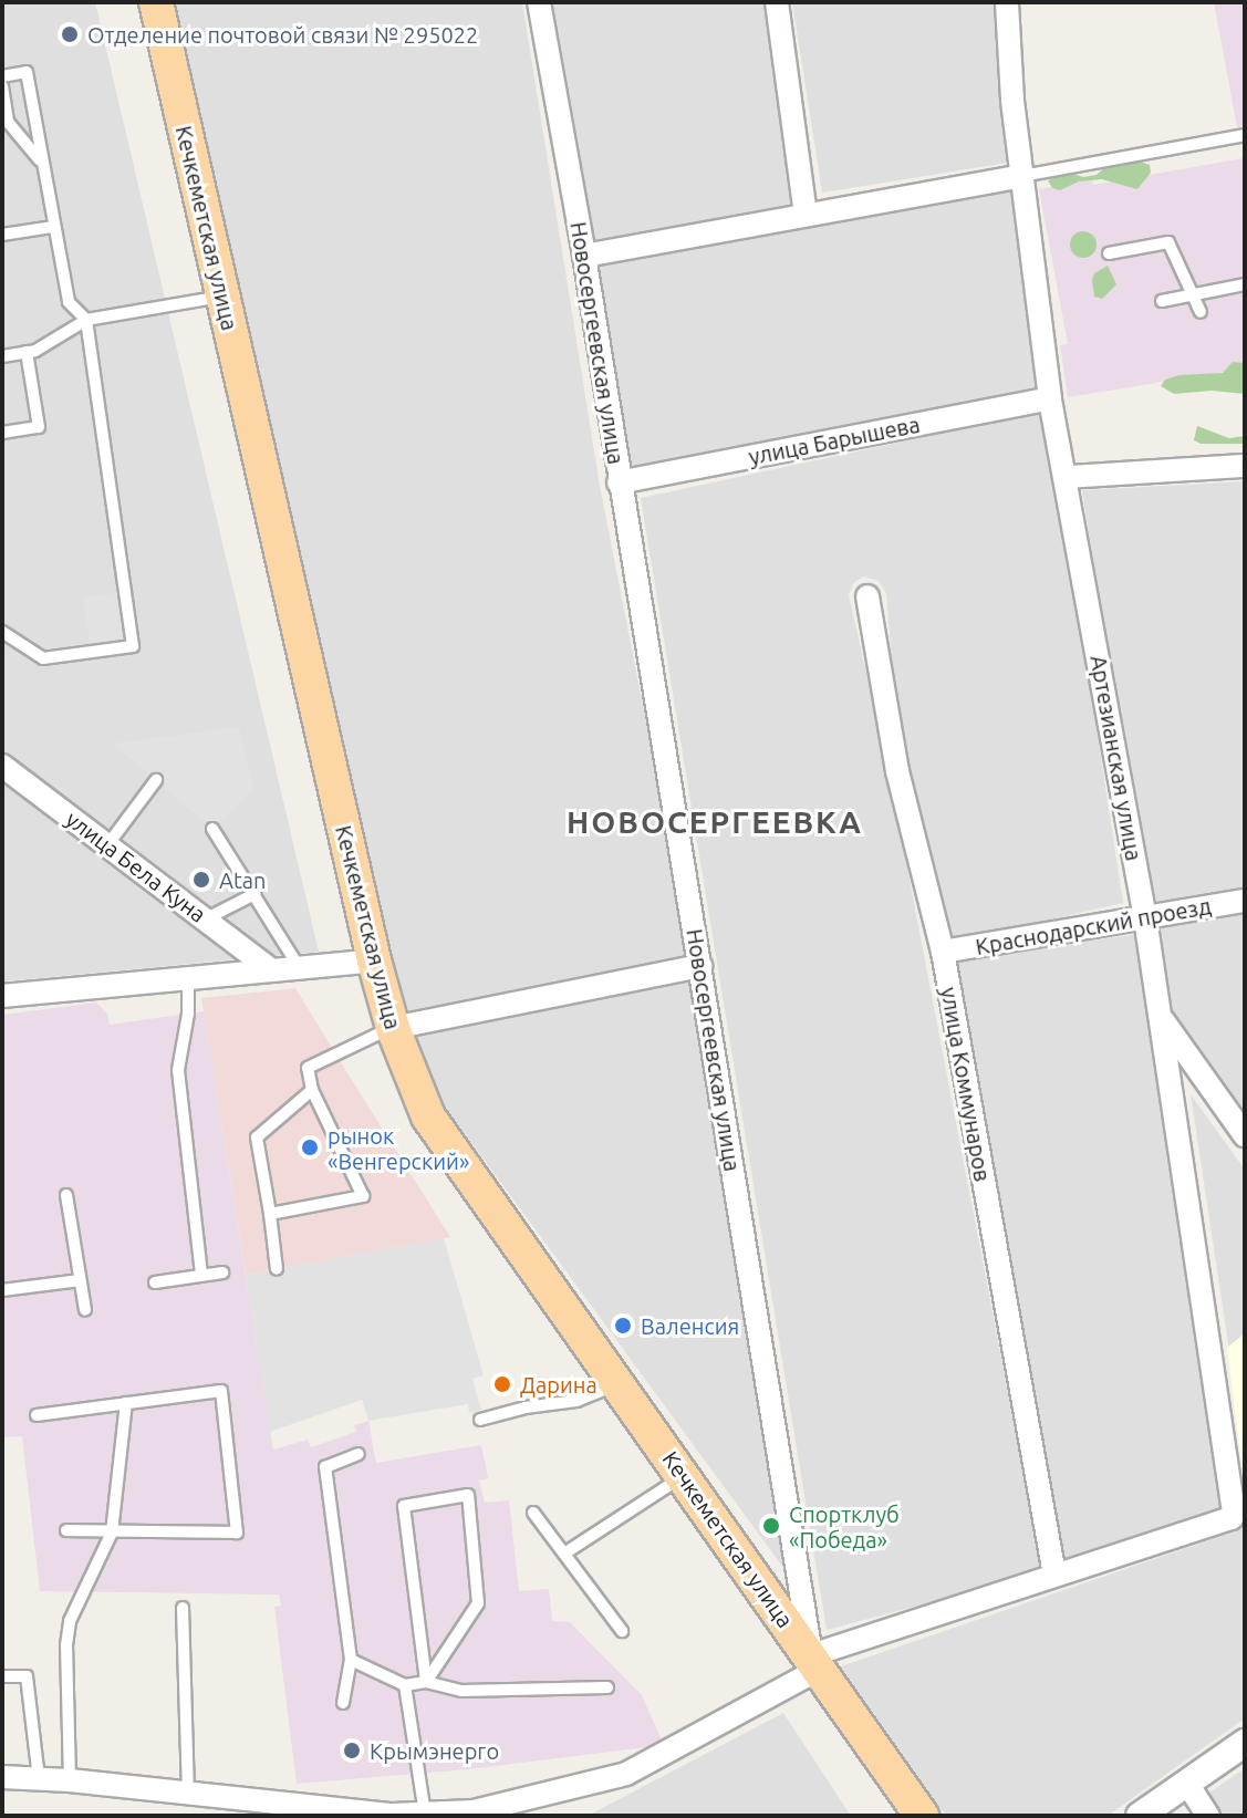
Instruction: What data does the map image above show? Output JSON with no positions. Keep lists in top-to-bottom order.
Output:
{
  "streets": {
    "main road": ["Кечкеметская улица"],
    "street": [
      "Новосергеевская улица",
      "улица Барышева",
      "Артезианская улица",
      "улица Бела Куна",
      "Краснодарский проезд",
      "улица Коммунаров"
    ]
  },
  "crossings": [
    ["Кечкеметская улица", "Новосергеевская улица"],
    ["Новосергеевская улица", "улица Барышева"],
    ["улица Барышева", "Артезианская улица"],
    ["Артезианская улица", "Краснодарский проезд"],
    ["Артезианская улица", "улица Коммунаров"],
    ["Краснодарский проезд", "улица Коммунаров"]
  ],
  "districts": ["НОВОСЕРГЕЕВКА"],
  "places": [
    "Отделение почтовой связи № 295022",
    "Аtan",
    "рынок «Венгерский»",
    "Валенсия",
    "Дарина",
    "Спортклуб «Победа»",
    "Крымэнерго"
  ]
}
